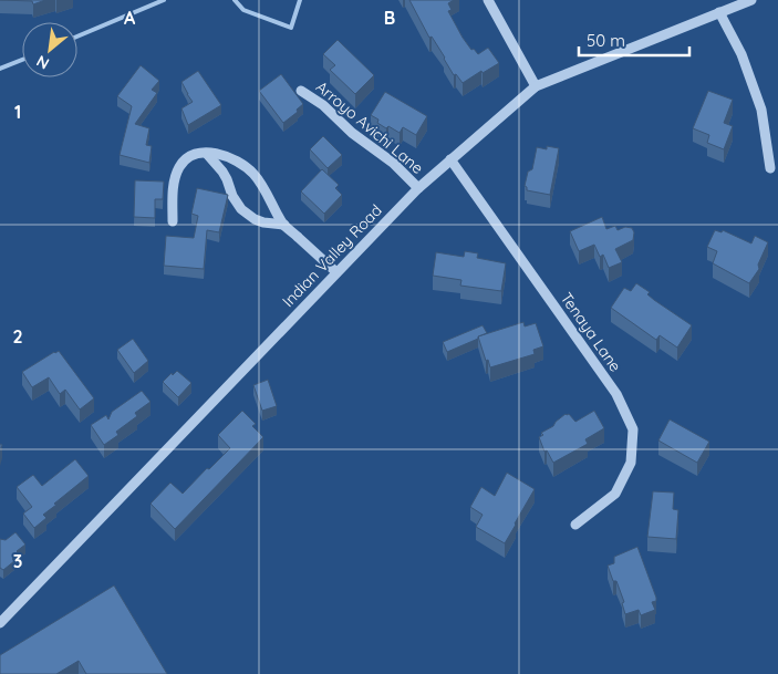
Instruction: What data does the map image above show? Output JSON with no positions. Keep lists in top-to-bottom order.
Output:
{
  "streets": {
    "street": ["Arroyo Avichi Lane", "Indian Valley Road", "Tenaya Lane"]
  },
  "crossings": [
    ["Arroyo Avichi Lane", "Indian Valley Road"],
    ["Indian Valley Road", "Tenaya Lane"]
  ],
  "scale_bar": "50 m",
  "north": "bottom left",
  "grid": {
    "columns": ["A", "B"],
    "rows": ["1", "2", "3"]
  }
}
